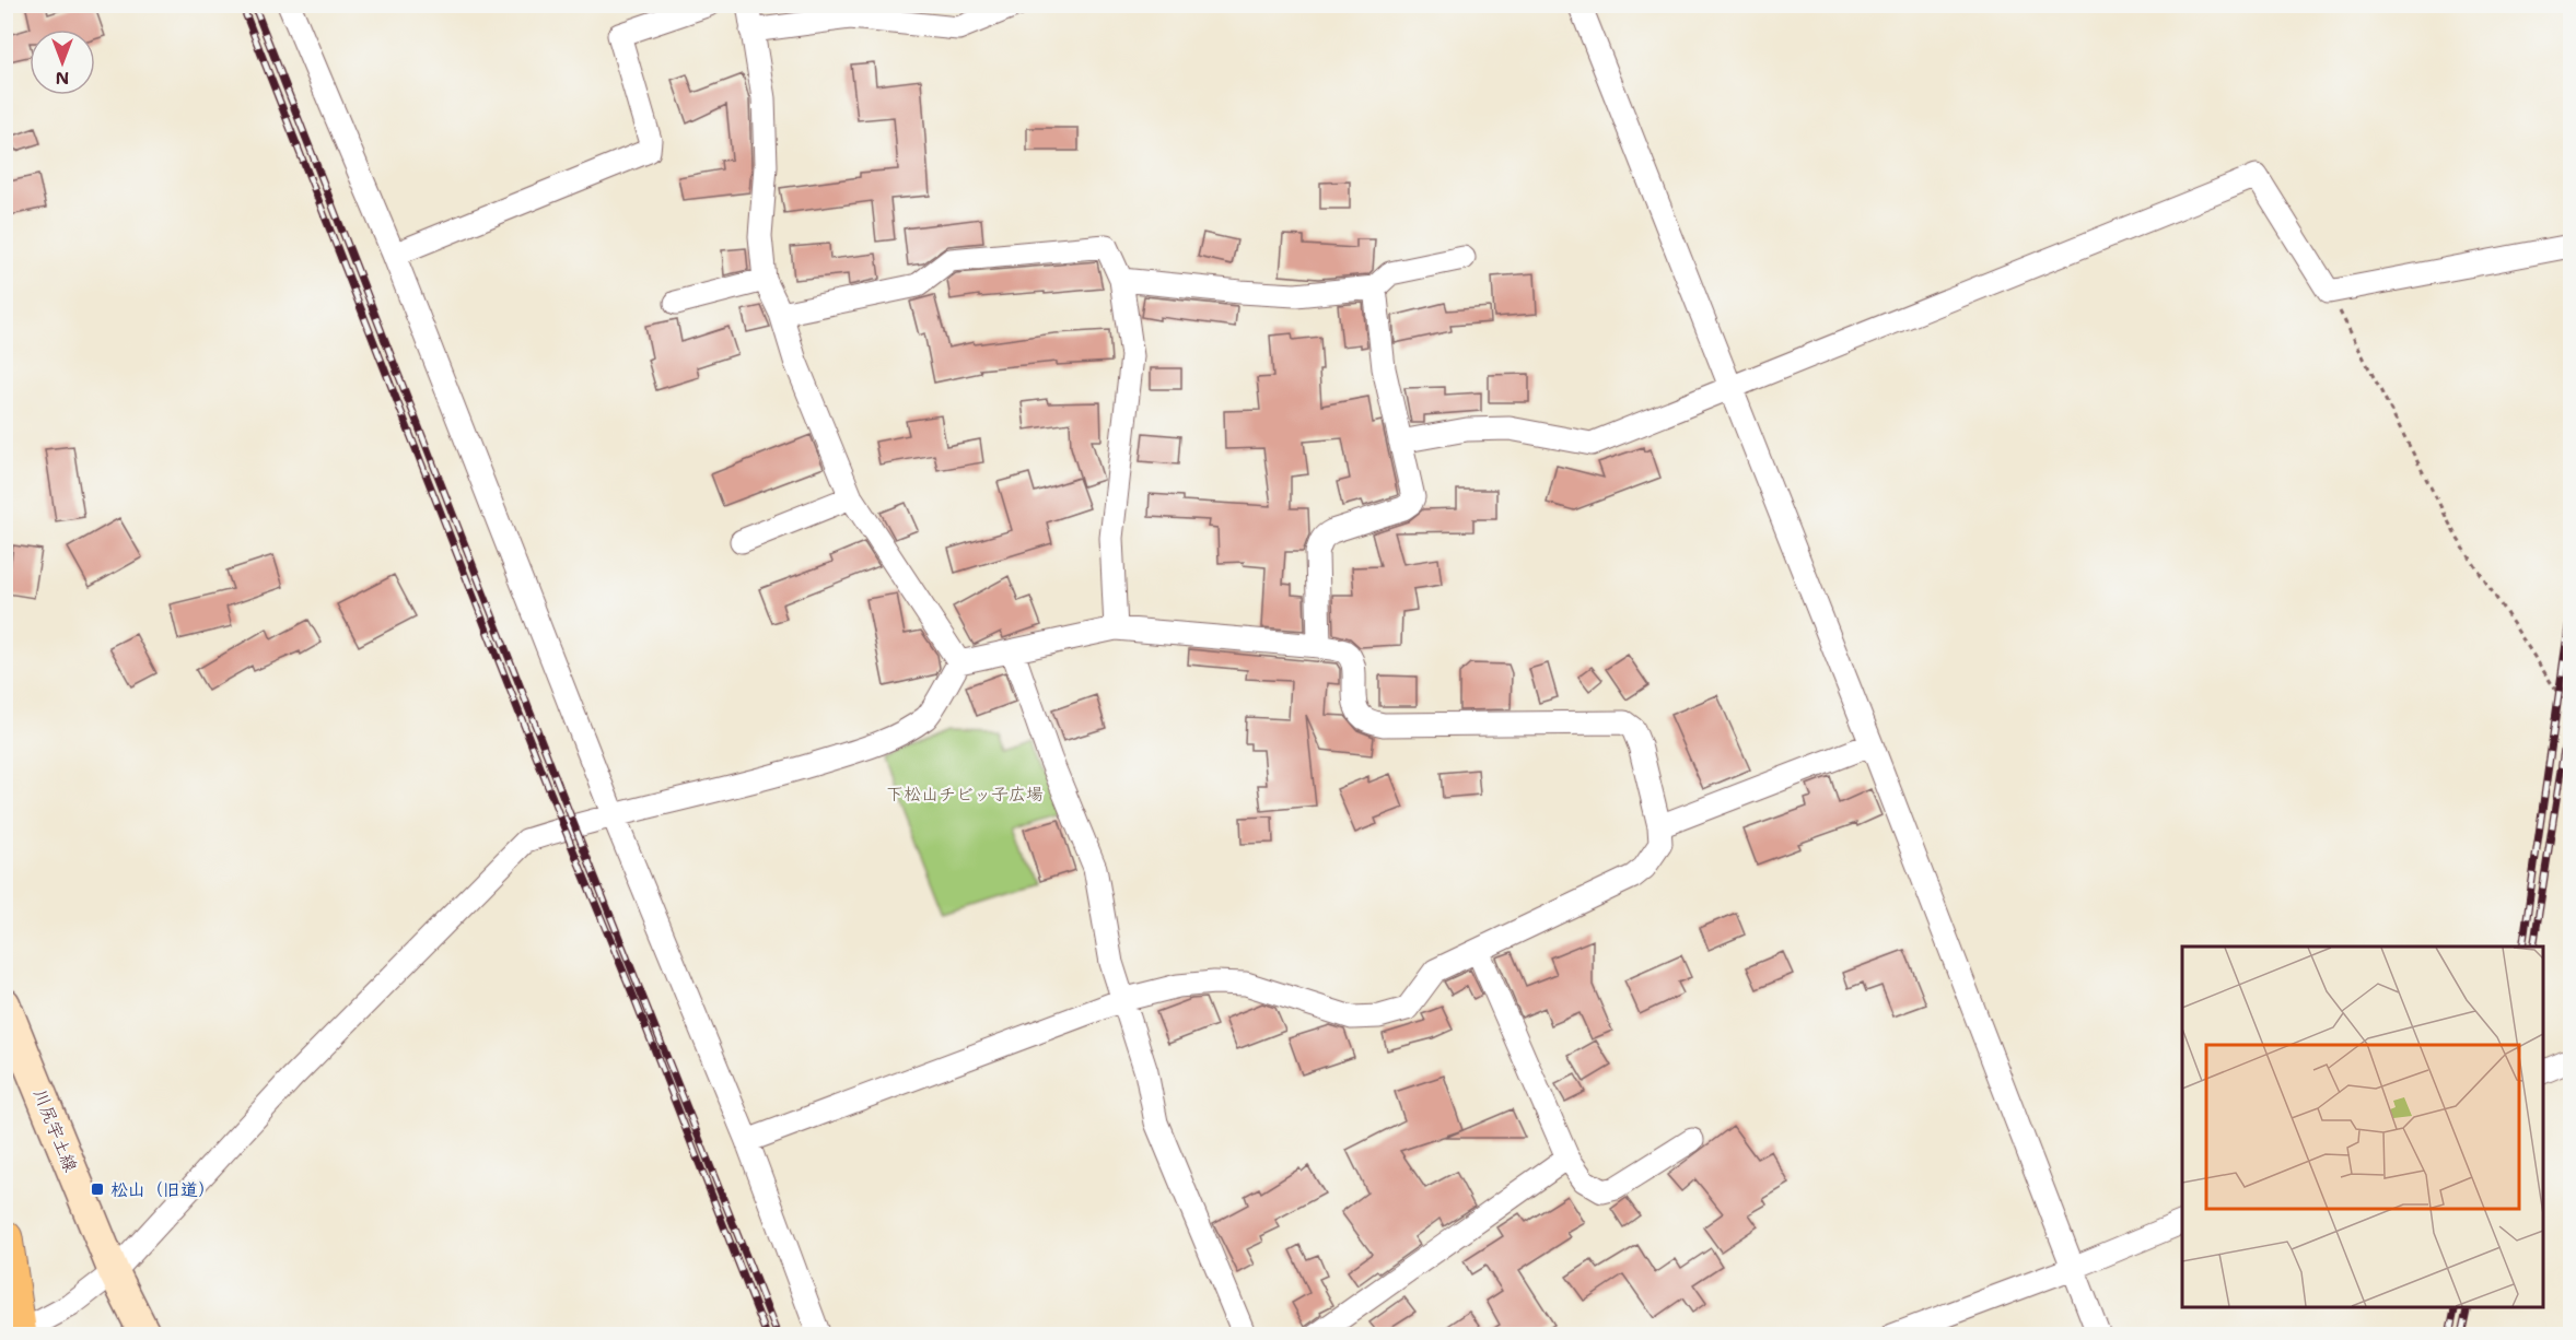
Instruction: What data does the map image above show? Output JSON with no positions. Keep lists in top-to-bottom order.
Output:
{
  "streets": {
    "main road": ["川尻宇土線"]
  },
  "parks": ["下松山チビッ子広場"],
  "places": {
    "transit": ["松山（旧道）"]
  },
  "north": "bottom"
}
